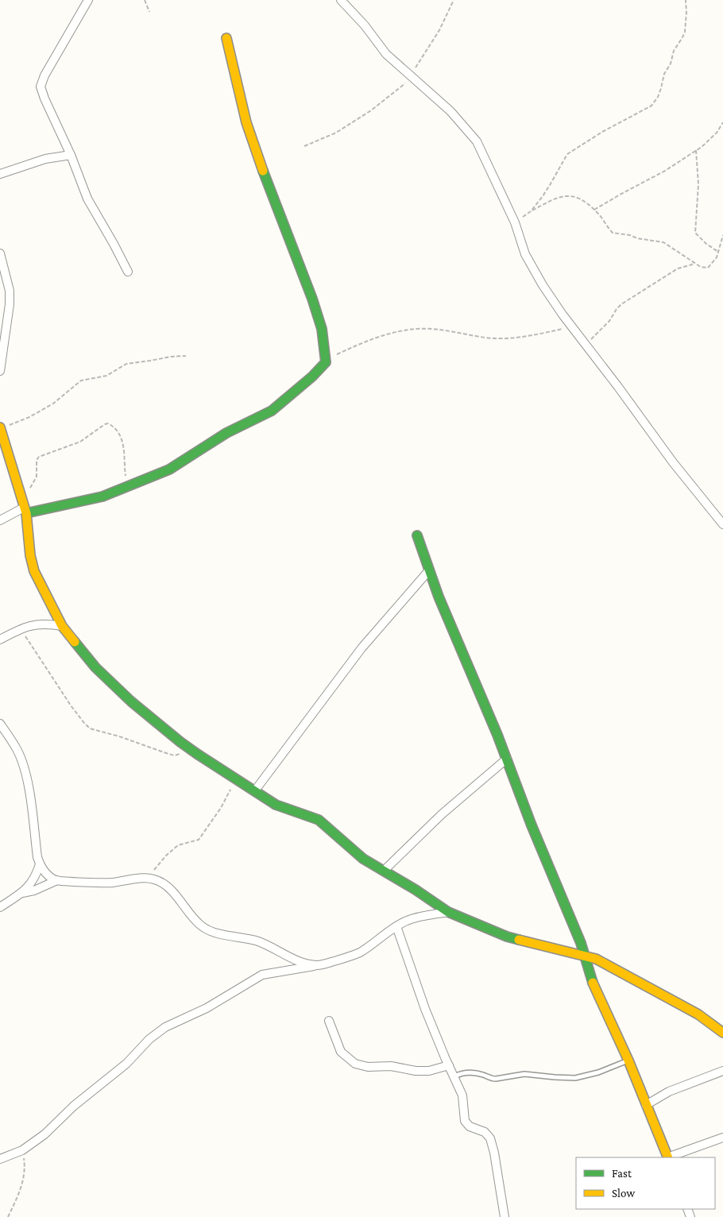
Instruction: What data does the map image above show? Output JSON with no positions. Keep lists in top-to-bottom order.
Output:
{
  "legend": ["Fast", "Slow"]
}
